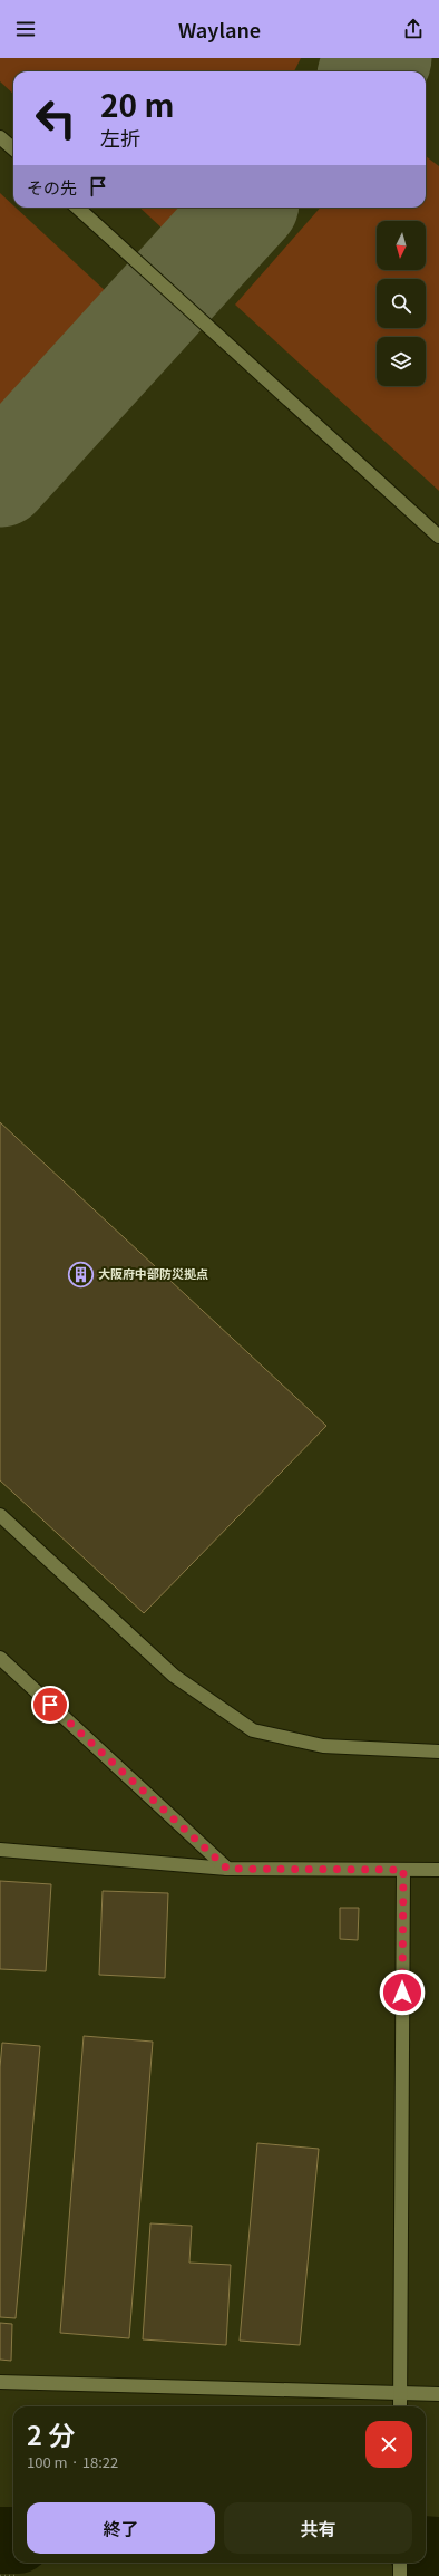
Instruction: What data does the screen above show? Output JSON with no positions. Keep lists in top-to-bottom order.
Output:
{
  "places": {
    "building": ["大阪府中部防災拠点"]
  },
  "north": "bottom",
  "page": {
    "header": "Waylane",
    "turn": ["20 m", "左折"],
    "then": "その先",
    "heading": ["2 分", "100 m · 18:22"],
    "buttons": ["終了", "共有"]
  }
}
